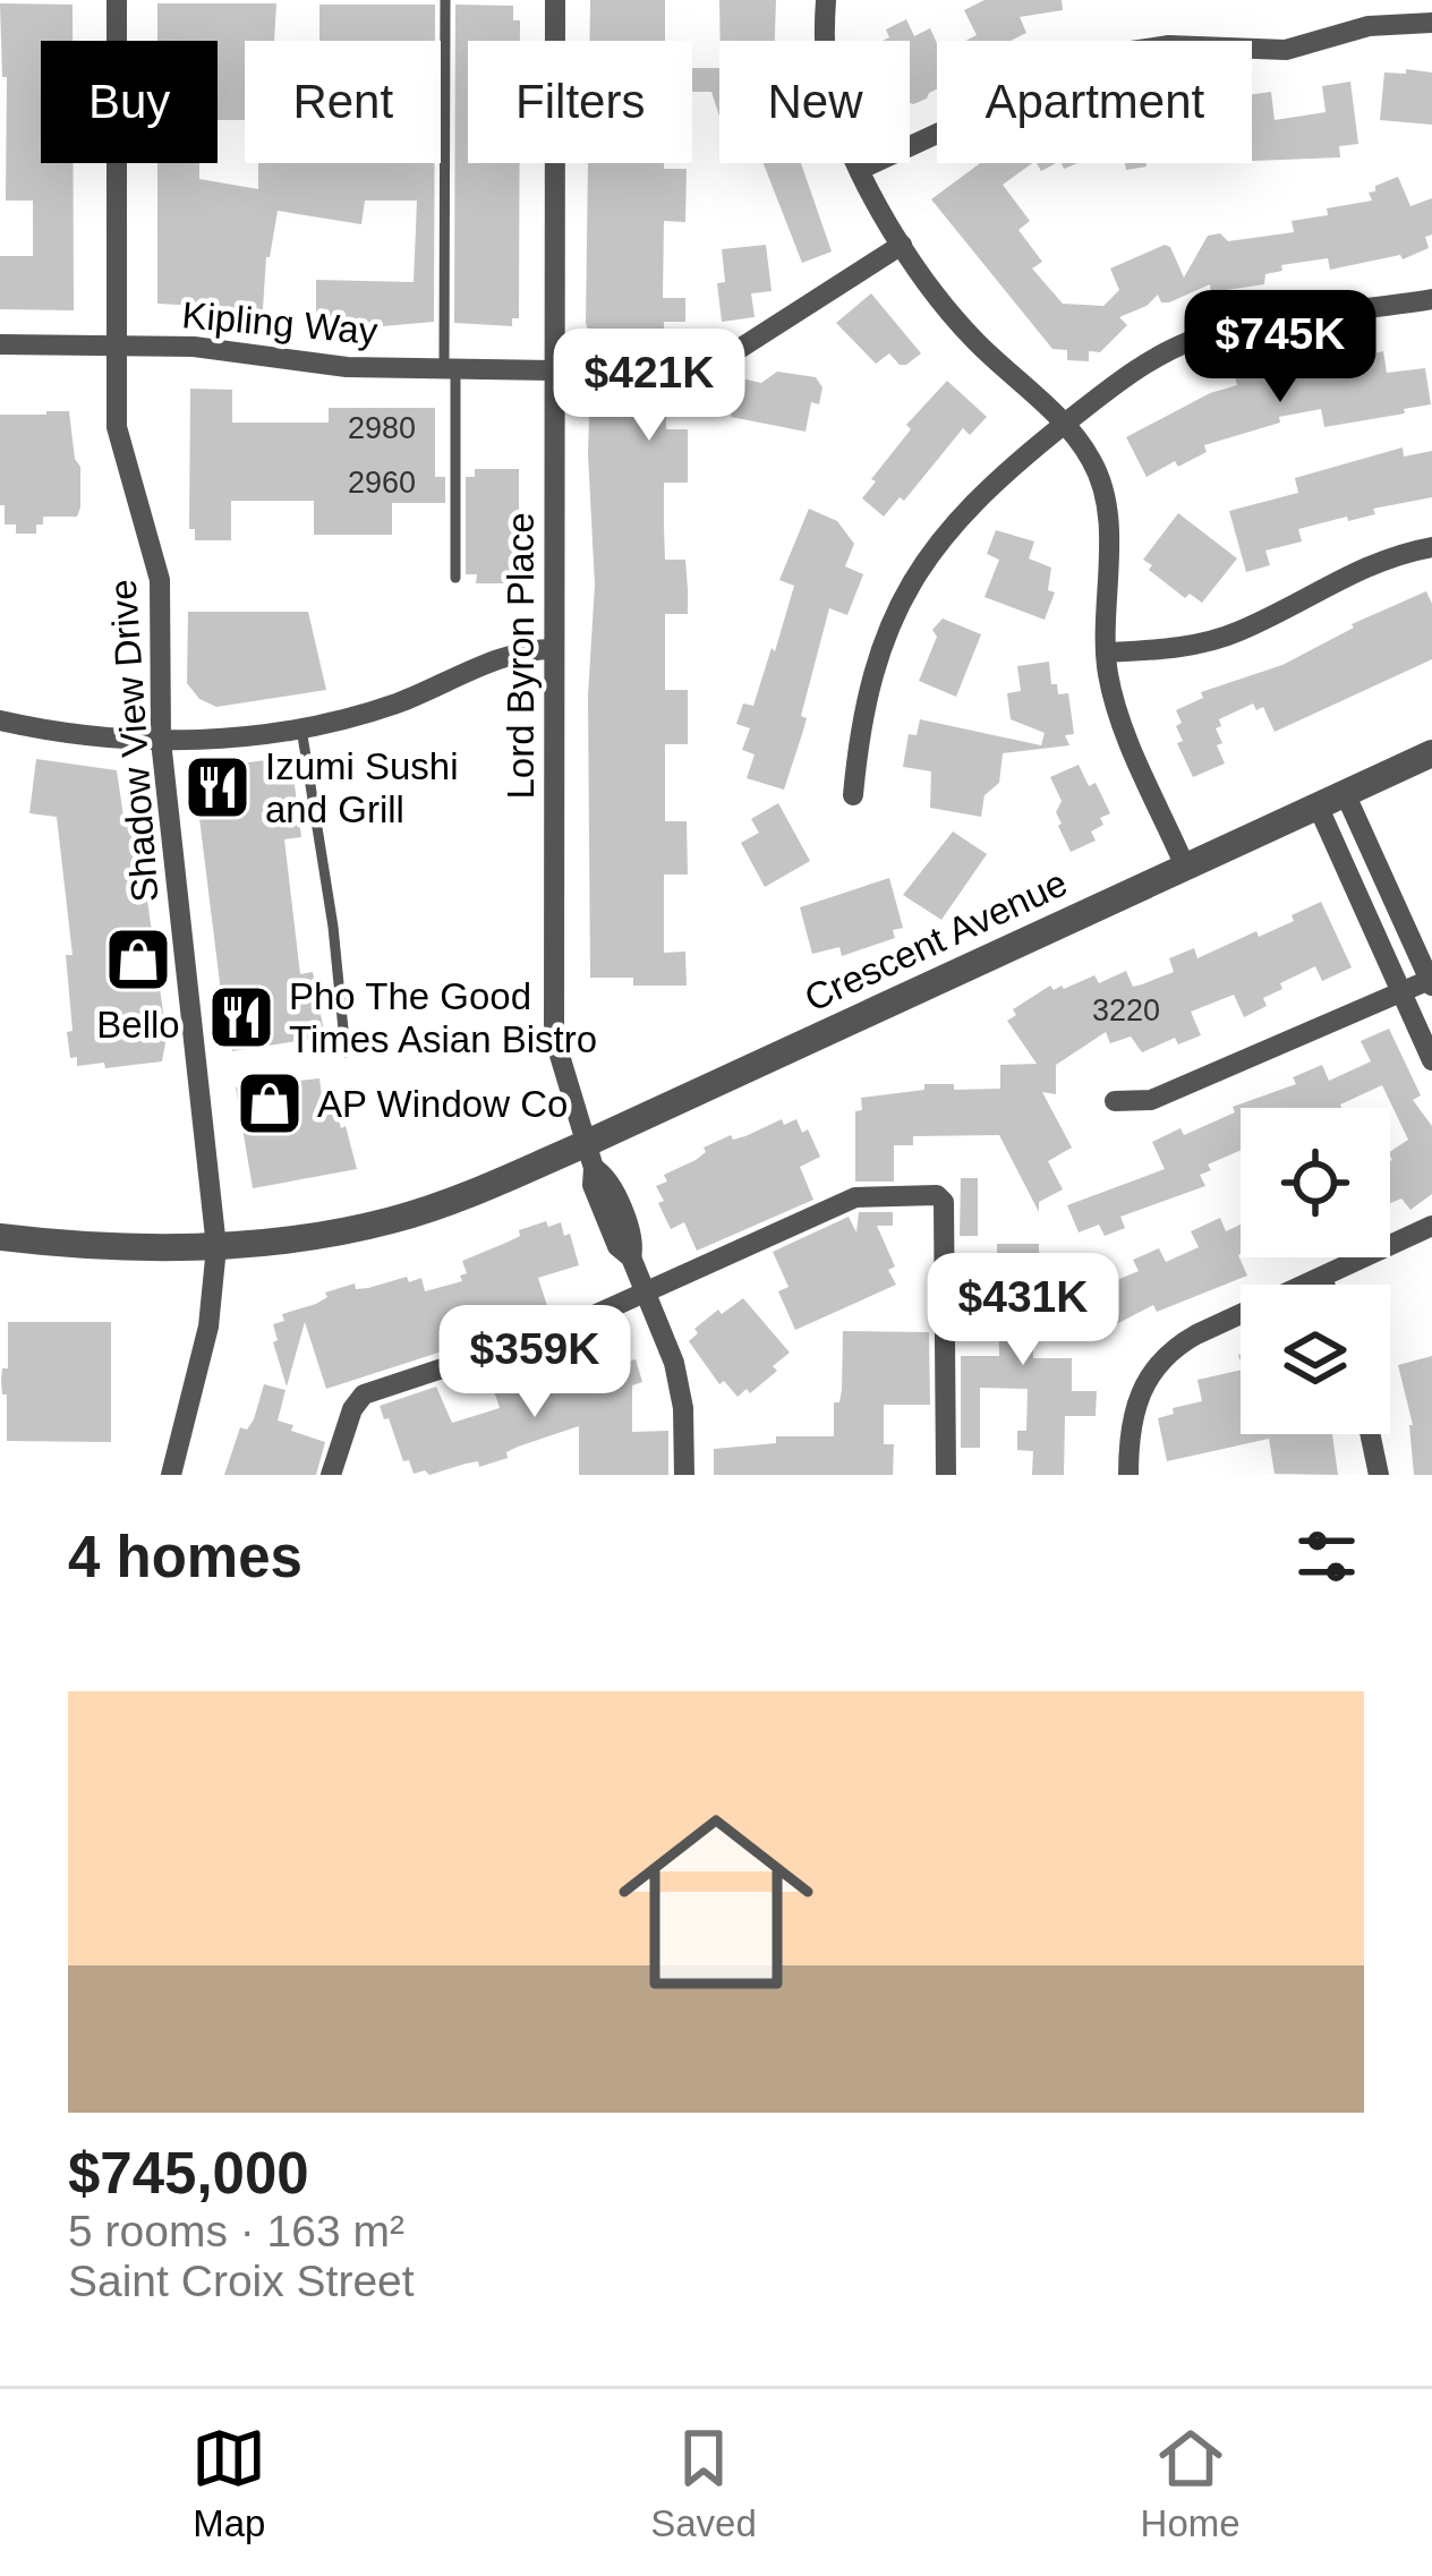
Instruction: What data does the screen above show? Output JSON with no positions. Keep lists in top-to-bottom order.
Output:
{
  "streets": {
    "street": [
      "Kipling Way",
      "Lord Byron Place",
      "Shadow View Drive",
      "Crescent Avenue"
    ]
  },
  "crossings": [
    ["Kipling Way", "Lord Byron Place"],
    ["Kipling Way", "Shadow View Drive"],
    ["Lord Byron Place", "Crescent Avenue"],
    ["Shadow View Drive", "Crescent Avenue"]
  ],
  "places": {
    "restaurant": ["Izumi Sushi and Grill", "Pho The Good Times Asian Bistro"],
    "shop": ["Bello", "AP Window Co"]
  },
  "house_numbers": ["2980", "2960", "3220"],
  "page": {
    "chip": [
      "Buy",
      "Rent",
      "Filters",
      "New",
      "Apartment"
    ],
    "price": [
      "$745K",
      "$421K",
      "$431K",
      "$359K"
    ],
    "heading": "4 homes",
    "list": [
      {
        "name": "$745,000",
        "note": "5 rooms · 163 m² · Saint Croix Street"
      }
    ],
    "tabs": ["Map", "Saved", "Home"]
  }
}
